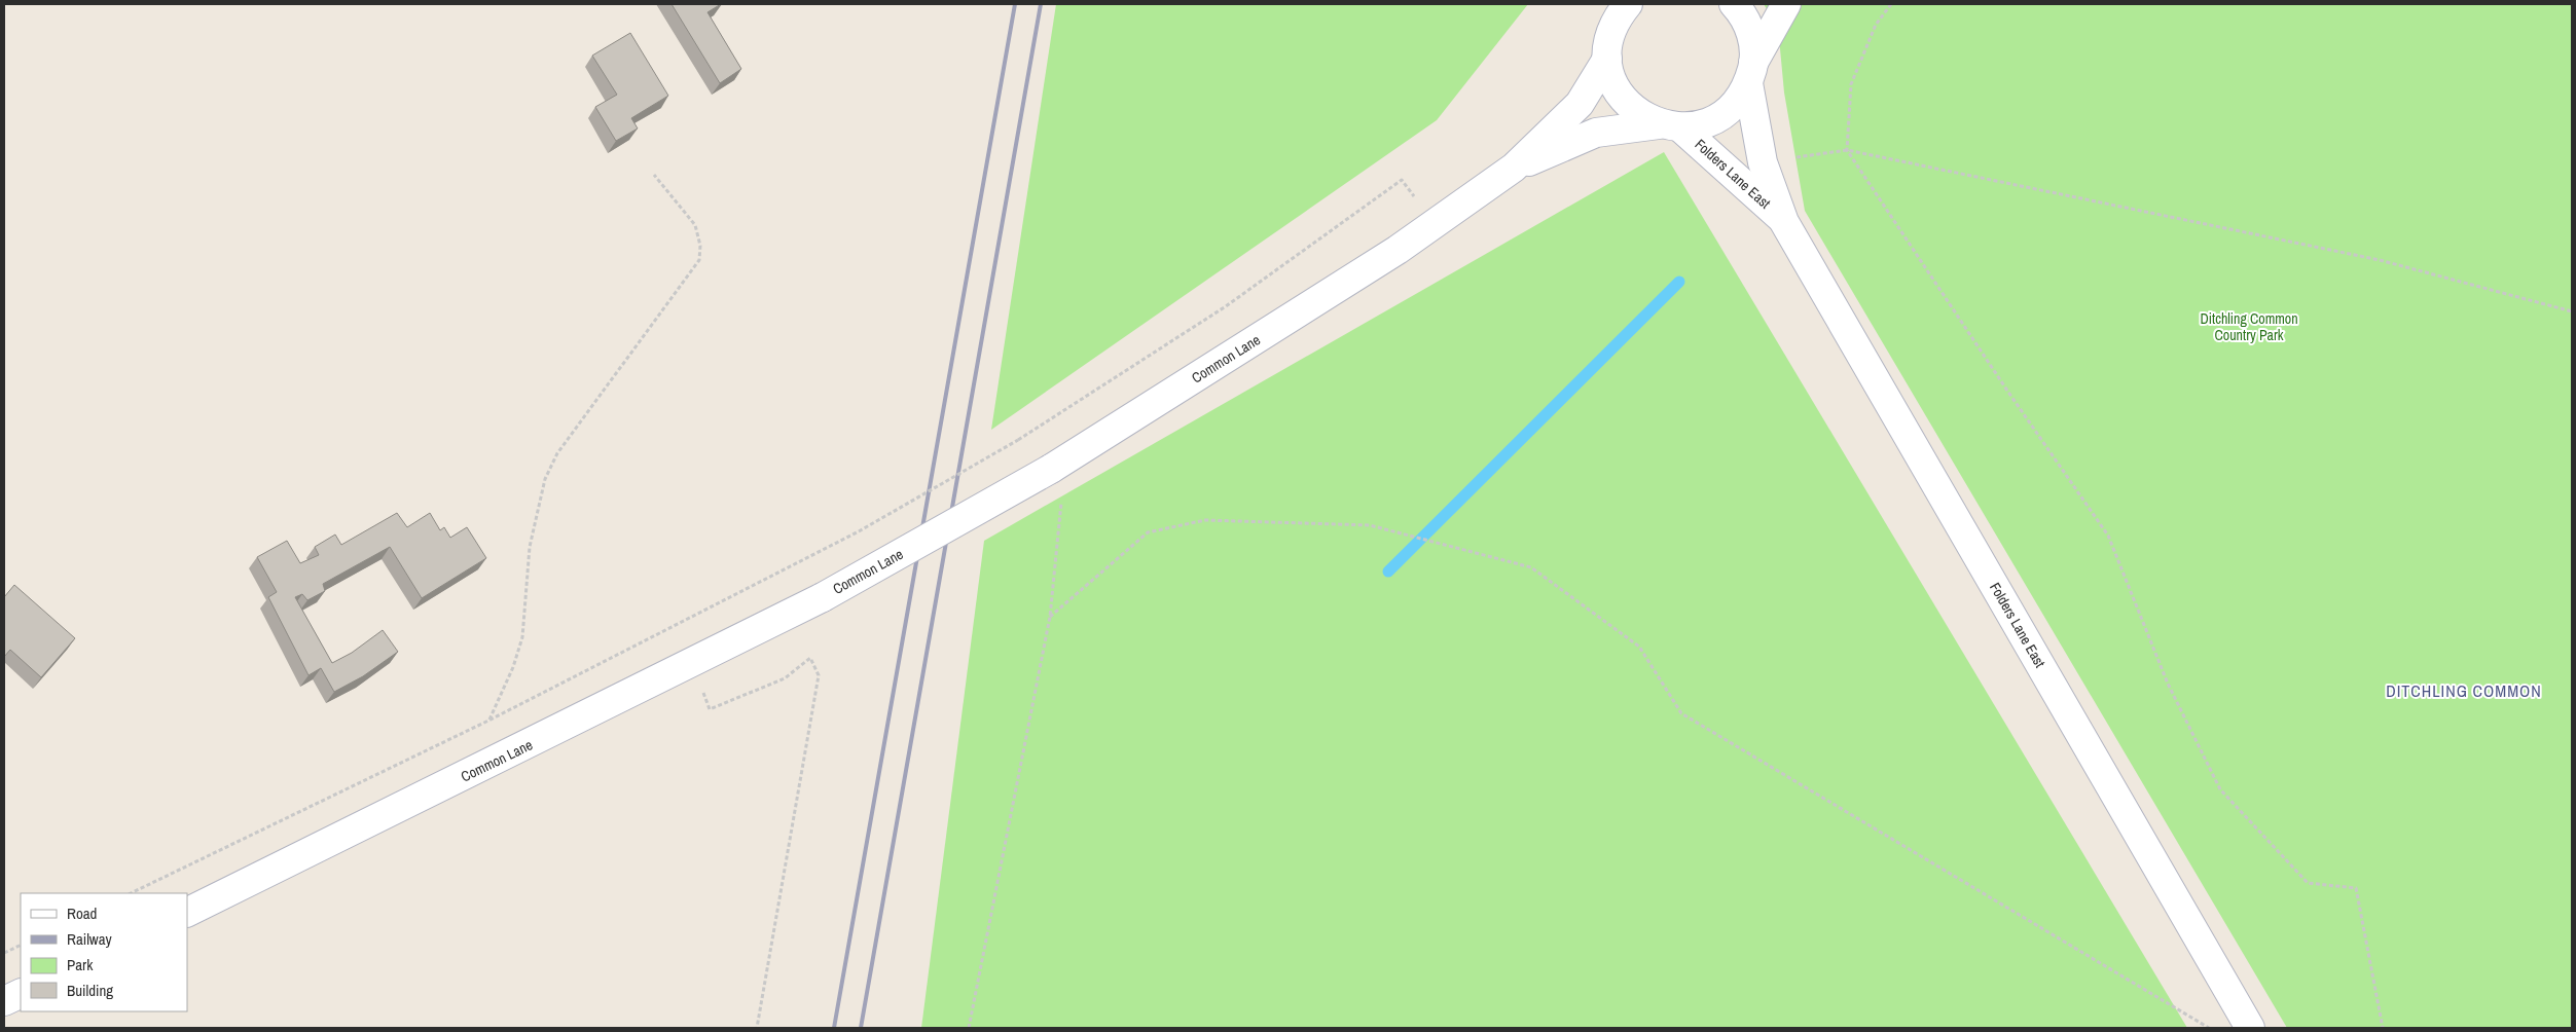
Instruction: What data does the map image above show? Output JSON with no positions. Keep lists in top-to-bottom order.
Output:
{
  "streets": {
    "main road": ["Folders Lane East", "Common Lane"]
  },
  "crossings": [
    ["Folders Lane East", "Common Lane"]
  ],
  "districts": ["DITCHLING COMMON"],
  "parks": ["Ditchling Common Country Park"],
  "legend": [
    "Road",
    "Railway",
    "Park",
    "Building"
  ]
}
